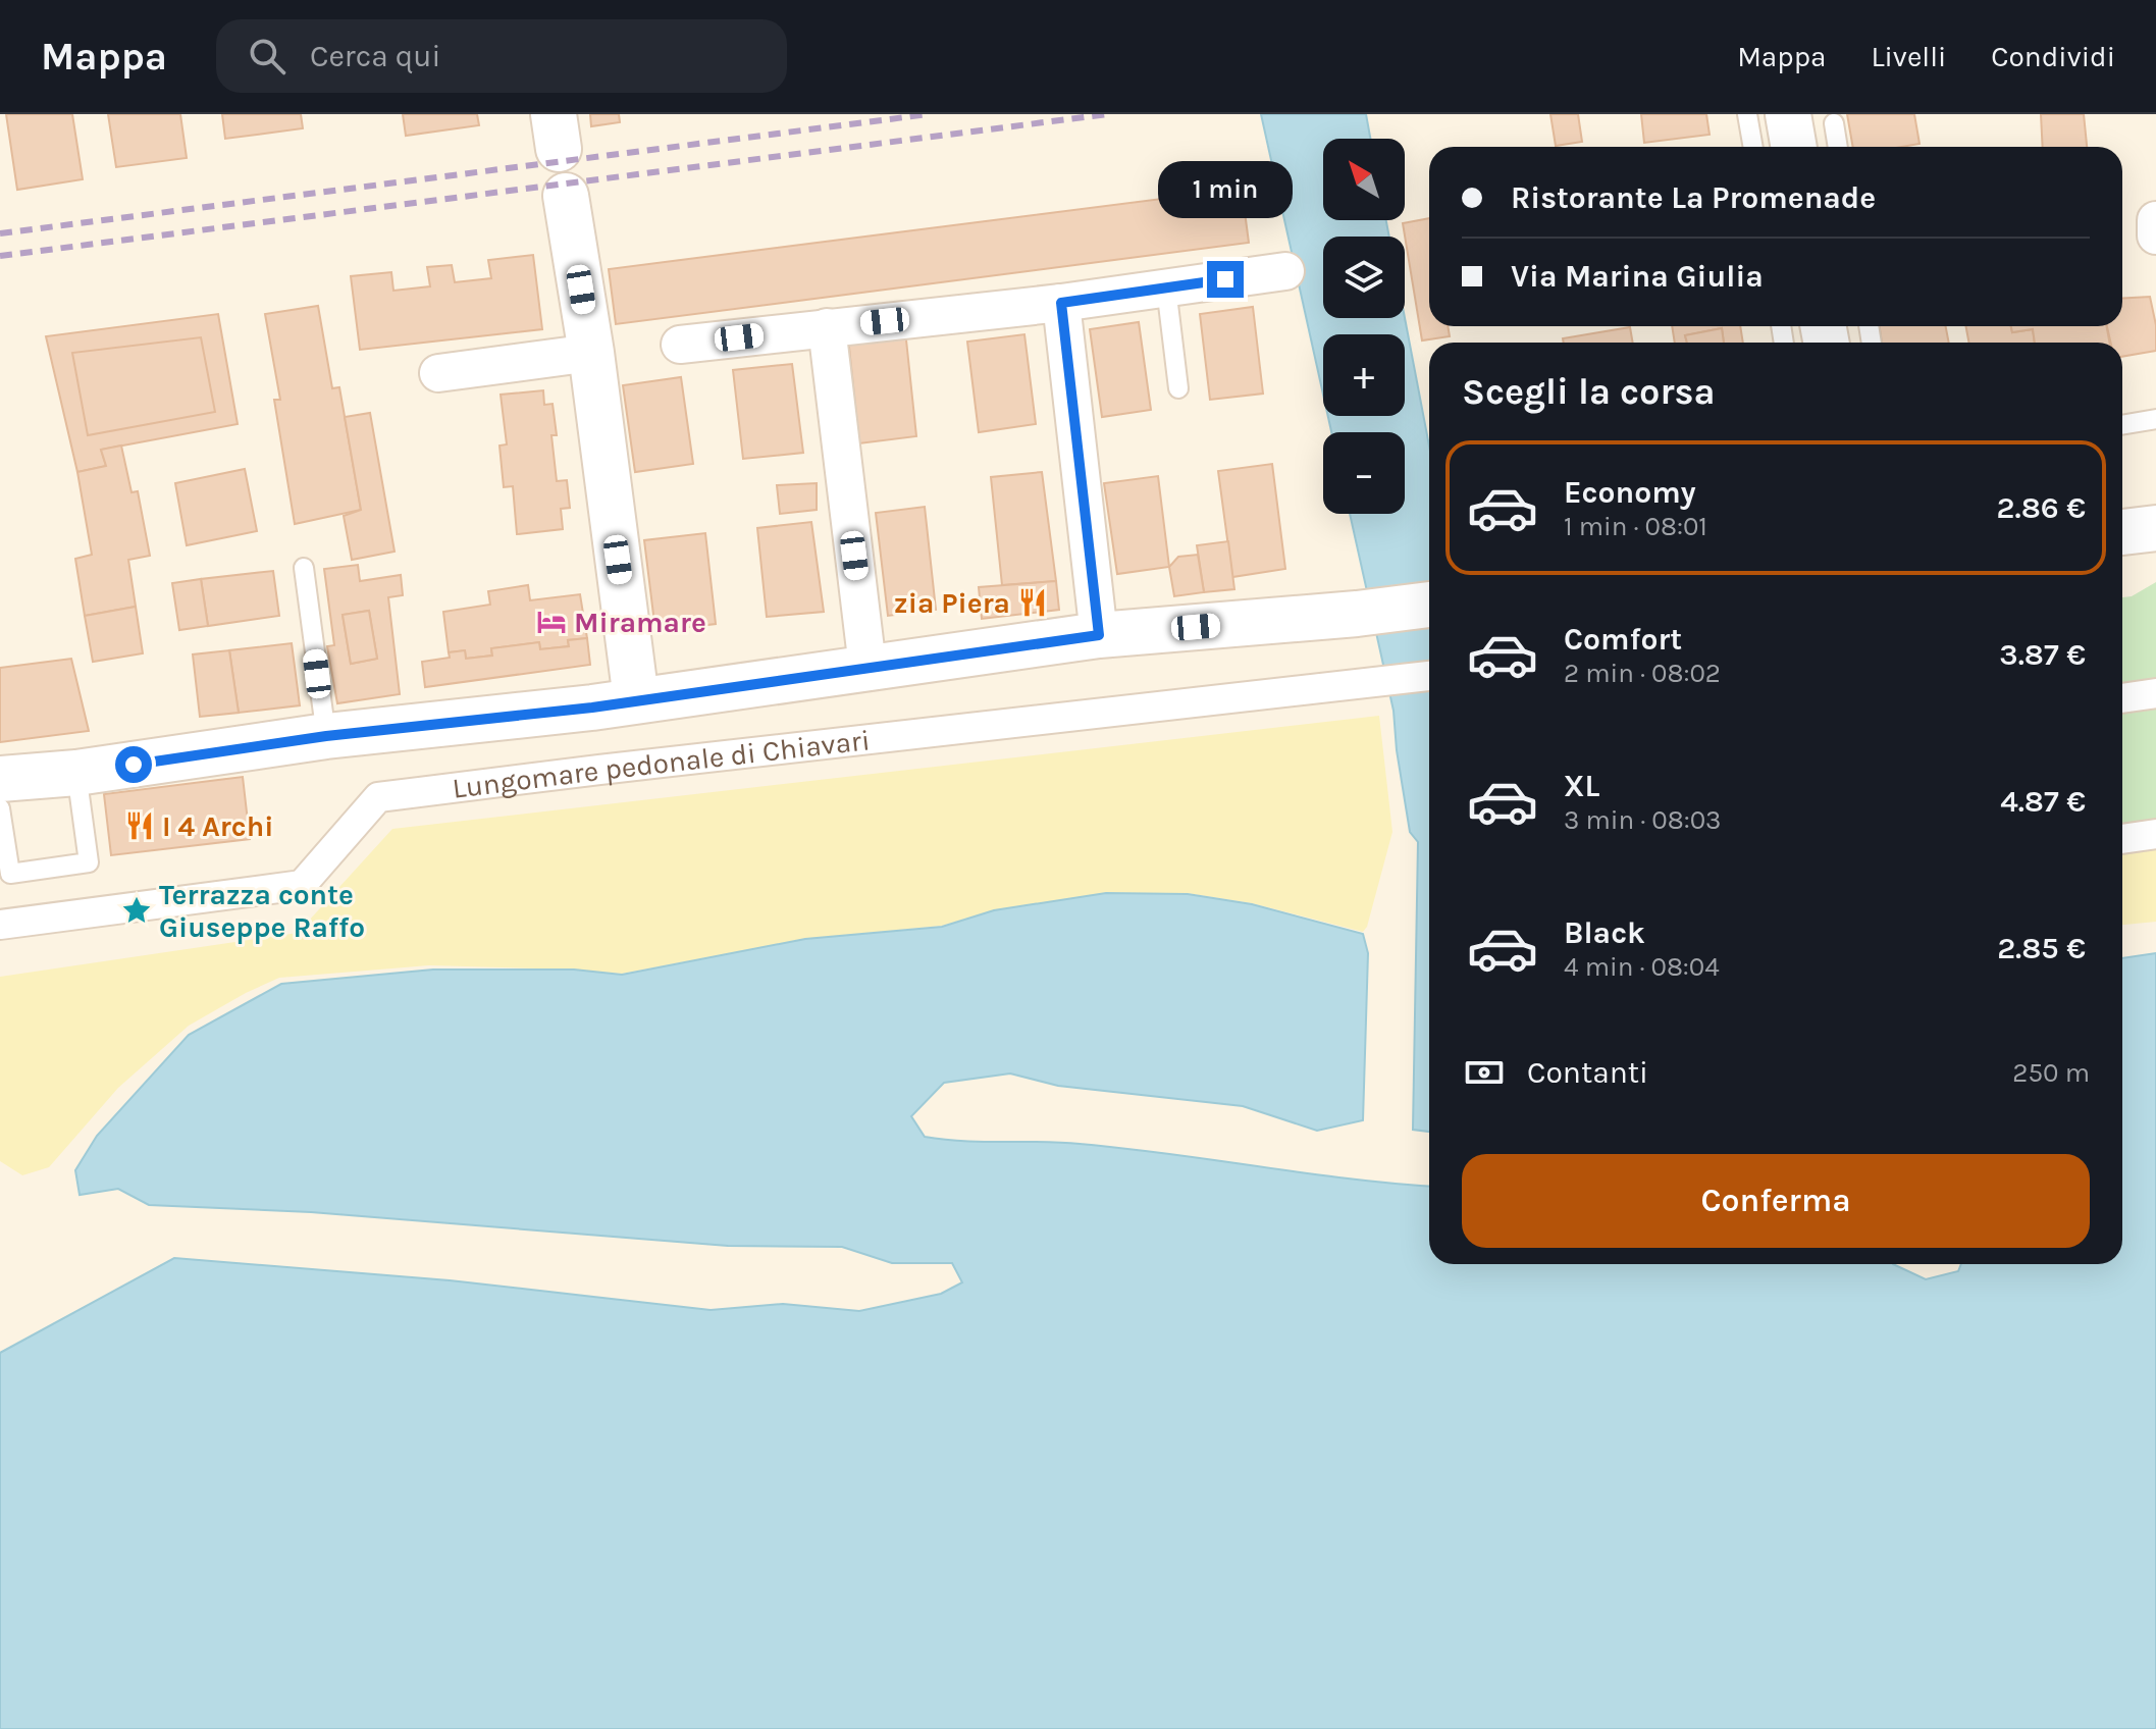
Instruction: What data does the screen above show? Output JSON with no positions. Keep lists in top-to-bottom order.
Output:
{
  "streets": {
    "street": ["Lungomare pedonale di Chiavari"]
  },
  "places": {
    "restaurant": ["zia Piera", "I 4 Archi"],
    "hotel": ["Miramare"],
    "place": ["Terrazza conte Giuseppe Raffo"]
  },
  "north": "top left",
  "page": {
    "header": "Mappa",
    "search": "Cerca qui",
    "nav": ["Mappa", "Livelli", "Condividi"],
    "map_buttons": ["+", "−"],
    "banner": ["Ristorante La Promenade", "Via Marina Giulia"],
    "bubble": "1 min",
    "heading": "Scegli la corsa",
    "list": [
      {
        "name": "Economy",
        "note": "1 min · 08:01",
        "value": "2.86 €"
      },
      {
        "name": "Comfort",
        "note": "2 min · 08:02",
        "value": "3.87 €"
      },
      {
        "name": "XL",
        "note": "3 min · 08:03",
        "value": "4.87 €"
      },
      {
        "name": "Black",
        "note": "4 min · 08:04",
        "value": "2.85 €"
      }
    ],
    "pay": ["Contanti", "250 m"],
    "buttons": "Conferma"
  }
}
